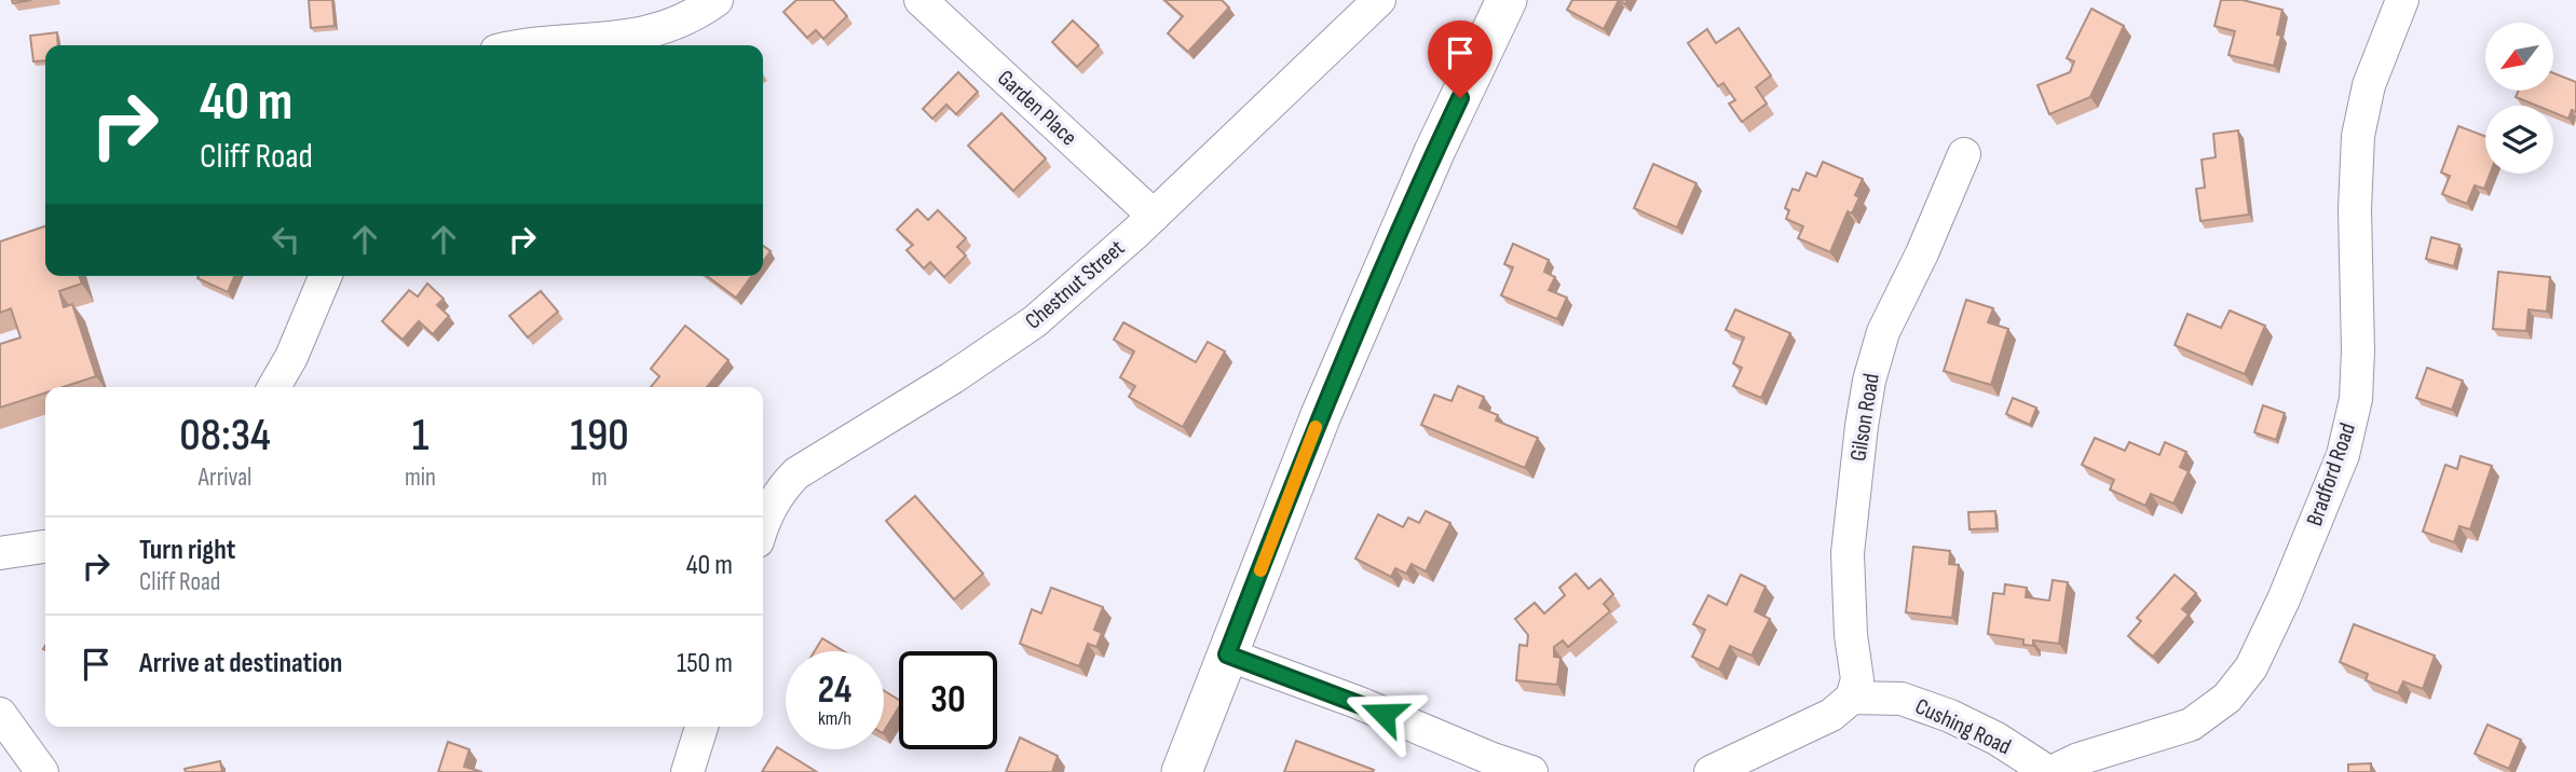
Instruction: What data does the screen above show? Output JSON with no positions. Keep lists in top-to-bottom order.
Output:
{
  "streets": {
    "street": [
      "Garden Place",
      "Chestnut Street",
      "Gilson Road",
      "Bradford Road",
      "Cushing Road"
    ]
  },
  "crossings": [
    ["Garden Place", "Chestnut Street"],
    ["Gilson Road", "Cushing Road"],
    ["Bradford Road", "Cushing Road"]
  ],
  "north": "bottom left",
  "page": {
    "turn": ["40 m", "Cliff Road"],
    "eta": [
      "08:34",
      "Arrival",
      "1",
      "min",
      "190",
      "m"
    ],
    "list": [
      {
        "name": "Turn right",
        "note": "Cliff Road",
        "value": "40 m"
      },
      {
        "name": "Arrive at destination",
        "value": "150 m"
      }
    ],
    "speed": "24 km/h",
    "limit": "30"
  }
}
